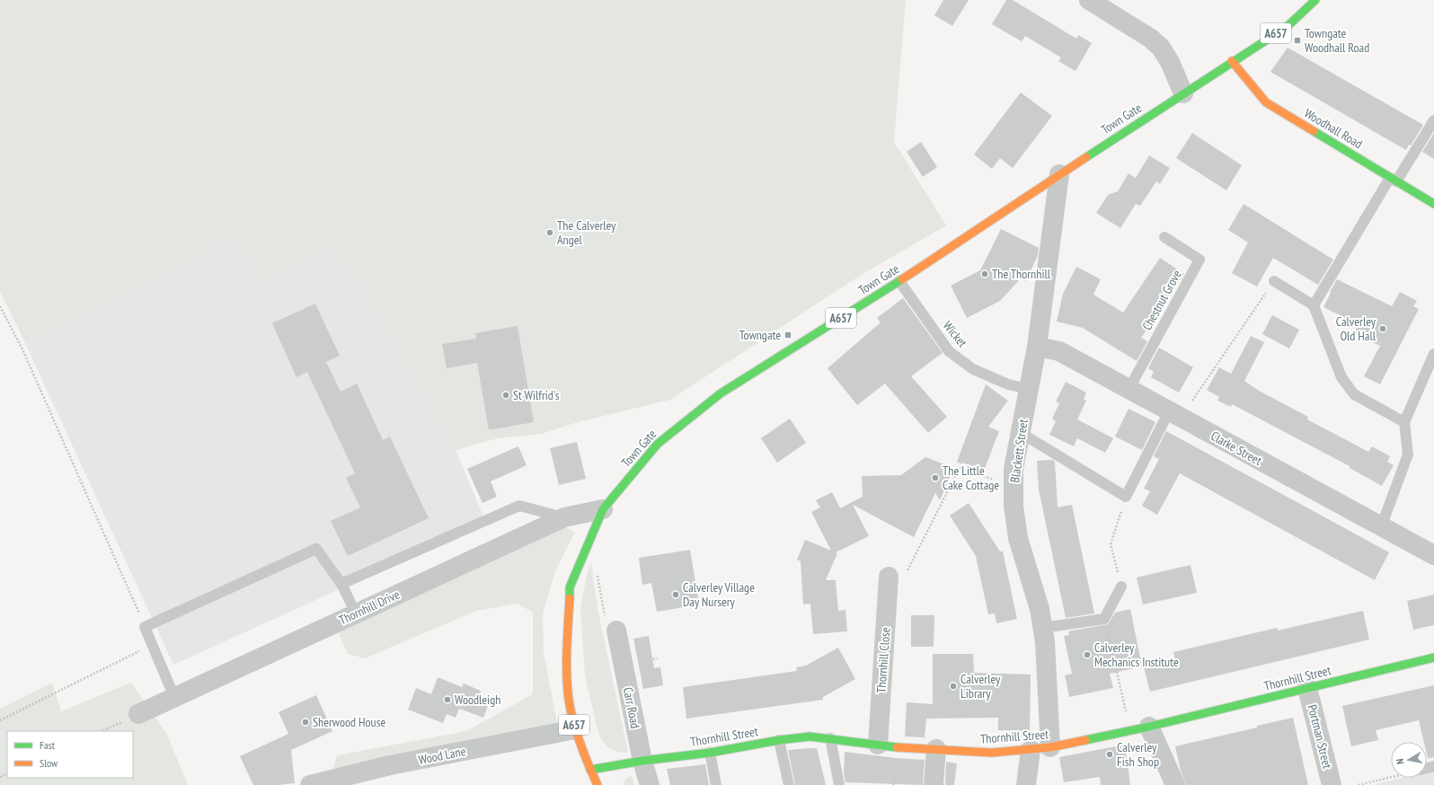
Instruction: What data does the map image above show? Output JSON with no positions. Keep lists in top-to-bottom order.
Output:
{
  "streets": {
    "main road": [
      "A657",
      "Town Gate",
      "Woodhall Road",
      "Thornhill Street"
    ],
    "street": [
      "Clarke Street",
      "Blackett Street",
      "Thornhill Drive",
      "Thornhill Close",
      "Carr Road",
      "Portman Street",
      "Wood Lane"
    ],
    "lane": ["Chestnut Grove", "Wicket"]
  },
  "crossings": [
    ["A657", "Town Gate"],
    ["A657", "Thornhill Street"],
    ["A657", "Wood Lane"],
    ["Town Gate", "Woodhall Road"],
    ["Town Gate", "Wicket"],
    ["Town Gate", "Blackett Street"],
    ["Town Gate", "Thornhill Drive"],
    ["Town Gate", "Wood Lane"],
    ["Chestnut Grove", "Clarke Street"],
    ["Wicket", "Blackett Street"],
    ["Clarke Street", "Blackett Street"],
    ["Blackett Street", "Thornhill Street"],
    ["Thornhill Close", "Thornhill Street"],
    ["Thornhill Street", "Carr Road"],
    ["Thornhill Street", "Portman Street"]
  ],
  "places": {
    "transit": ["Towngate Woodhall Road", "Towngate"],
    "other": [
      "The Calverley Angel",
      "The Thornhill",
      "Calverley Old Hall",
      "St Wilfrid's",
      "The Little Cake Cottage",
      "Calverley Village Day Nursery",
      "Calverley Mechanics Institute",
      "Calverley Library",
      "Woodleigh",
      "Sherwood House",
      "Calverley Fish Shop"
    ]
  },
  "legend": ["Fast", "Slow"],
  "north": "left"
}
